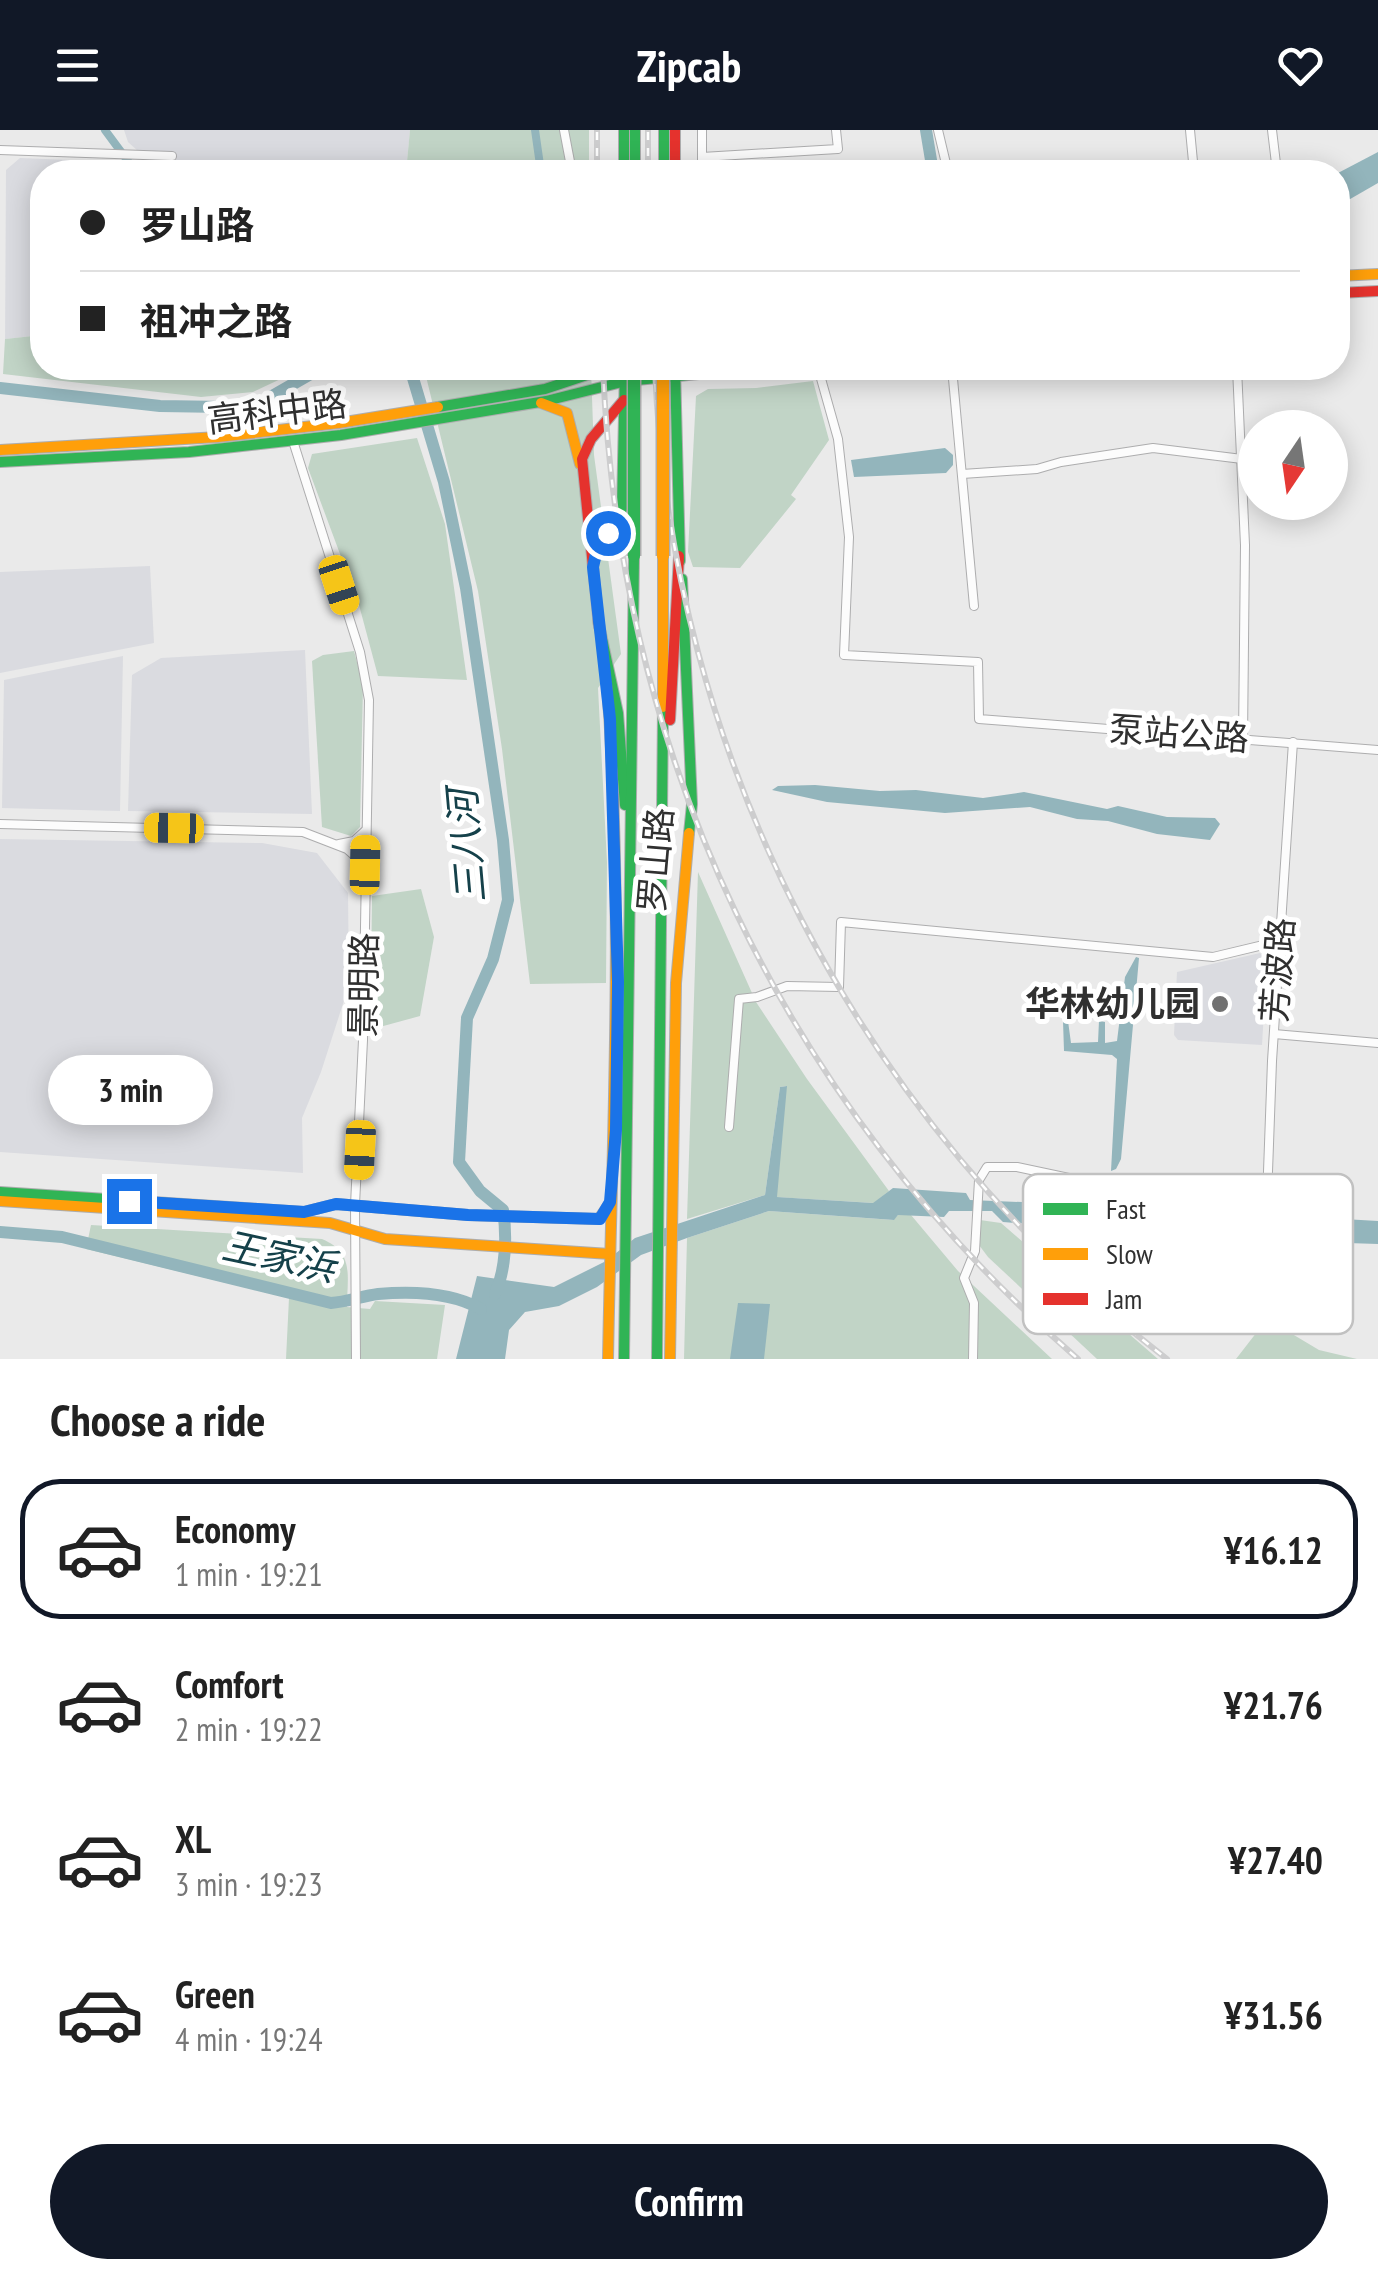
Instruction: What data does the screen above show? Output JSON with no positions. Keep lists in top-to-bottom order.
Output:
{
  "streets": {
    "main road": ["高科中路", "罗山路"],
    "street": ["泵站公路", "芳波路", "景明路"]
  },
  "crossings": [
    ["高科中路", "景明路"],
    ["泵站公路", "芳波路"]
  ],
  "water": ["三八河", "王家浜"],
  "places": ["华林幼儿园"],
  "legend": ["Fast", "Slow", "Jam"],
  "north": "bottom",
  "page": {
    "header": "Zipcab",
    "banner": ["罗山路", "祖冲之路"],
    "bubble": "3 min",
    "heading": "Choose a ride",
    "list": [
      {
        "name": "Economy",
        "note": "1 min · 19:21",
        "value": "¥16.12"
      },
      {
        "name": "Comfort",
        "note": "2 min · 19:22",
        "value": "¥21.76"
      },
      {
        "name": "XL",
        "note": "3 min · 19:23",
        "value": "¥27.40"
      },
      {
        "name": "Green",
        "note": "4 min · 19:24",
        "value": "¥31.56"
      }
    ],
    "buttons": "Confirm"
  }
}
